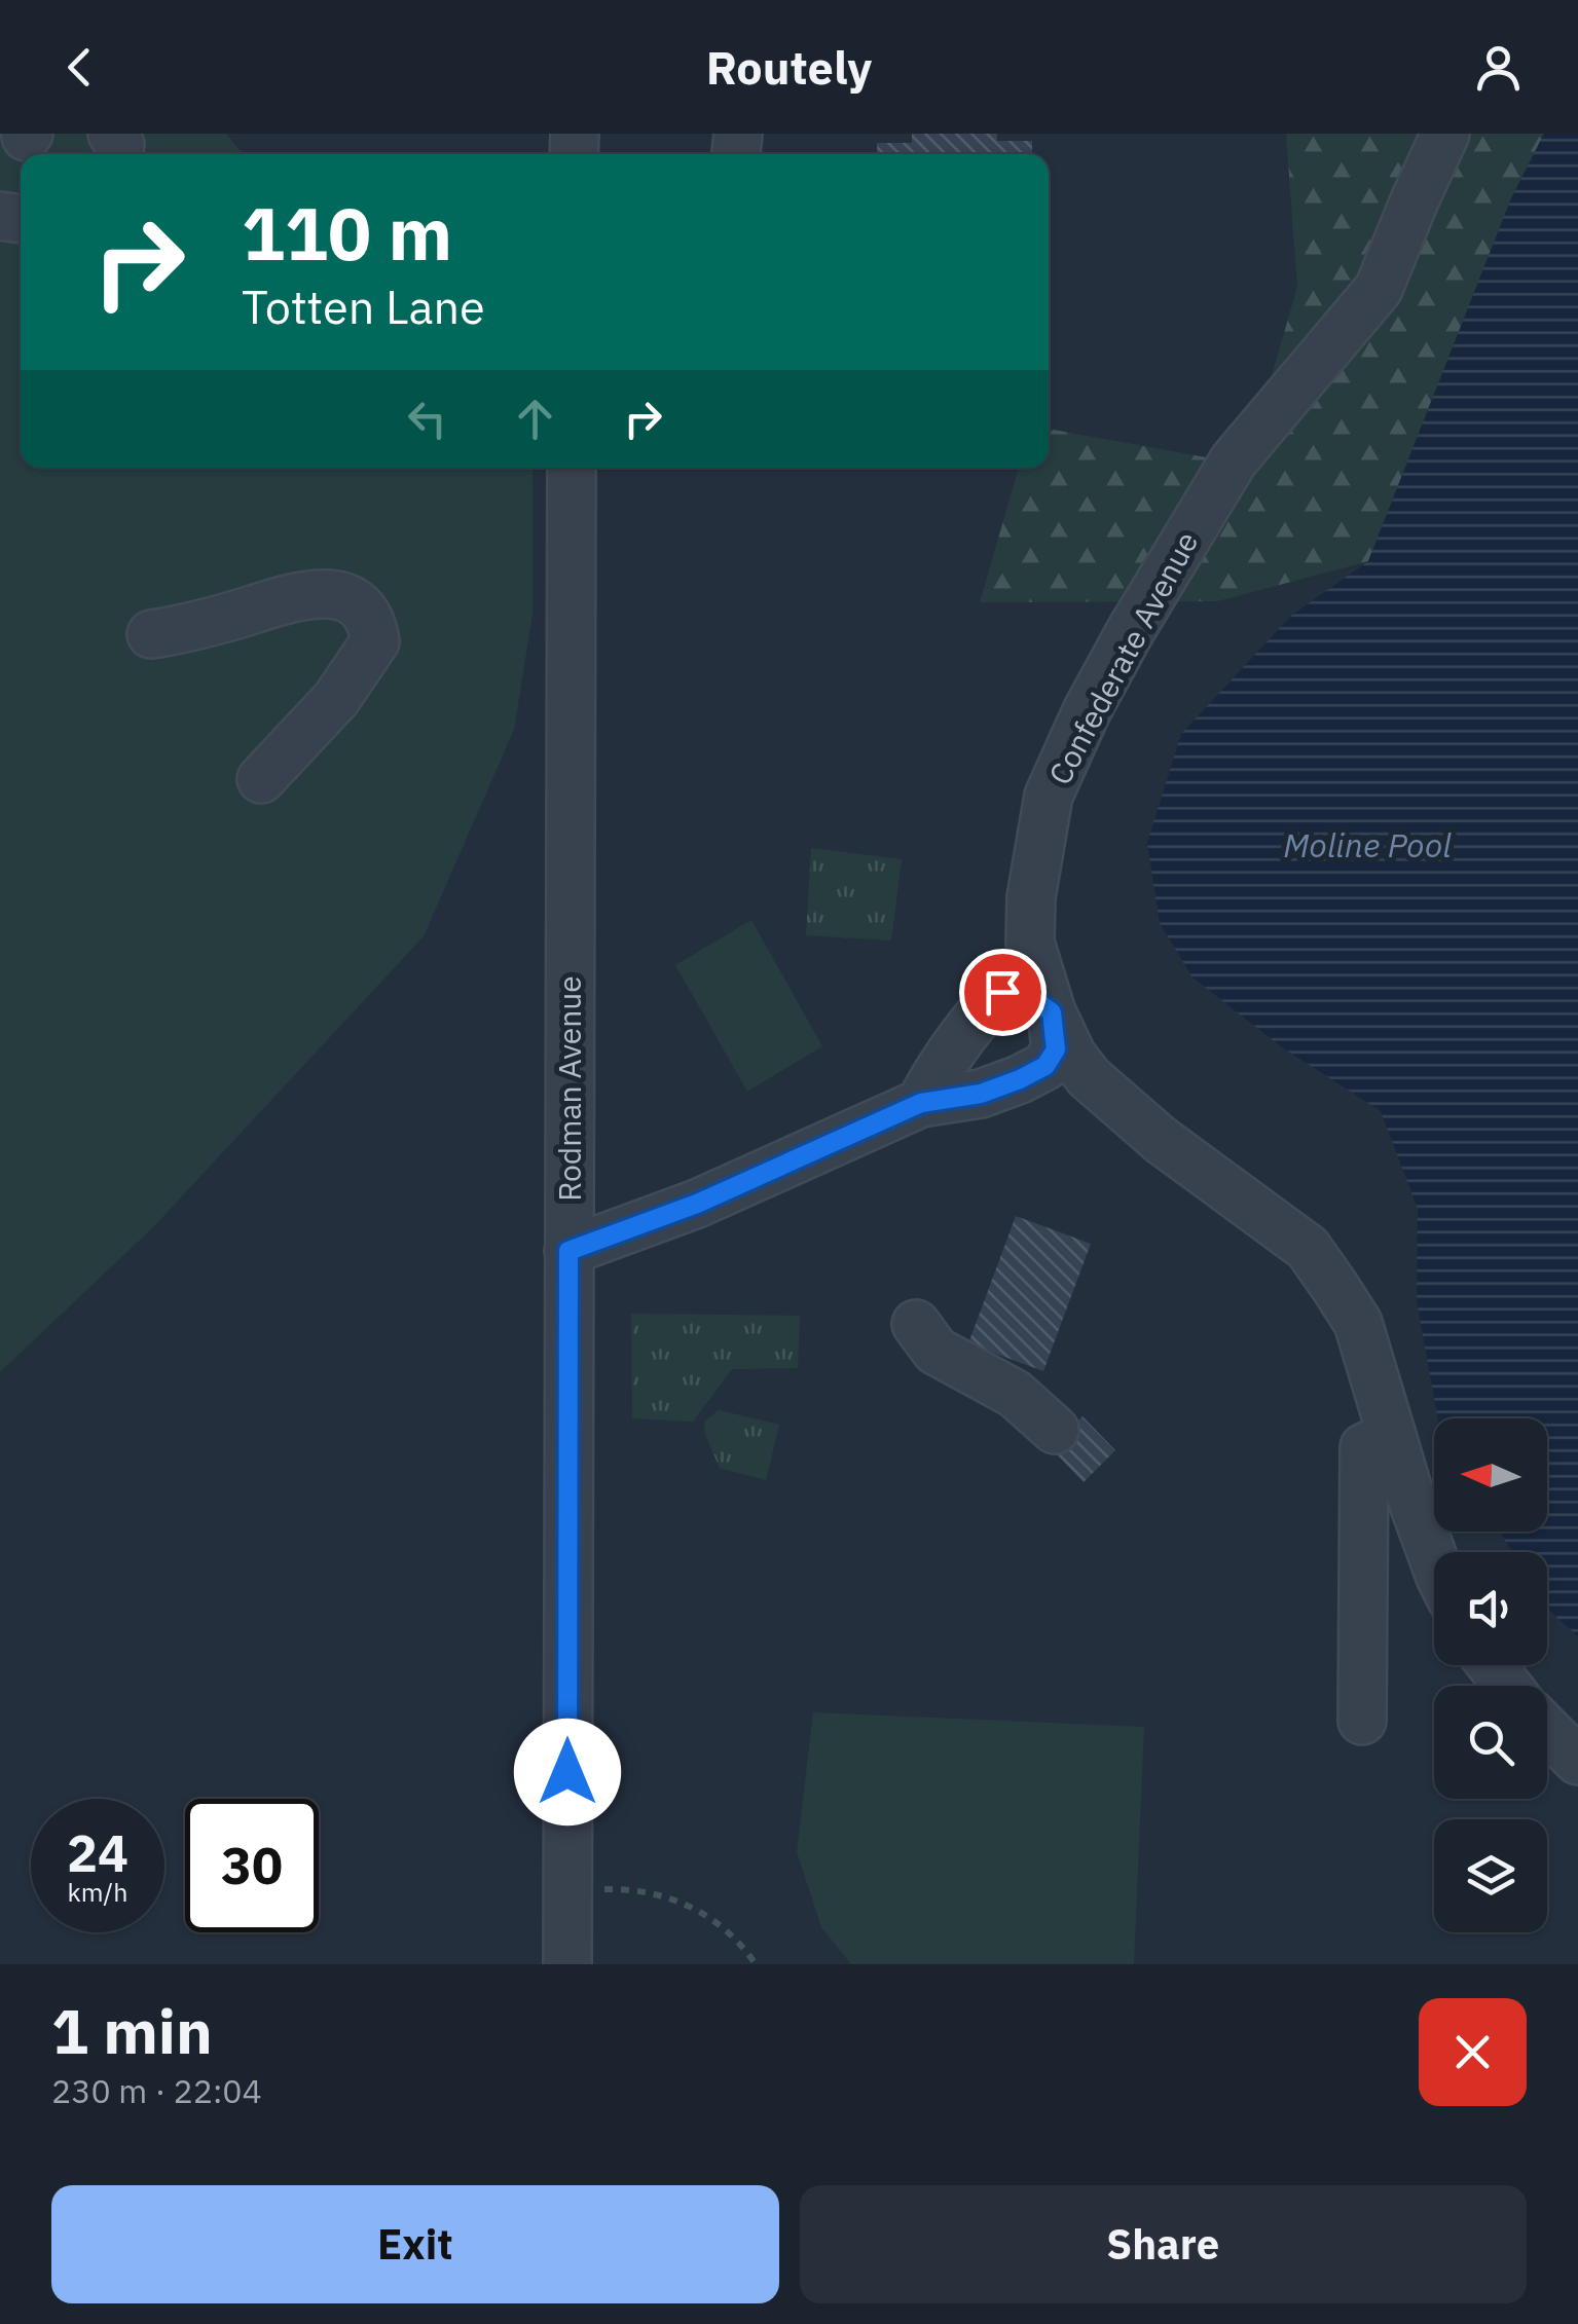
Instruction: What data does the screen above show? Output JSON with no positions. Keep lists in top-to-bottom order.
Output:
{
  "streets": {
    "street": ["Confederate Avenue", "Rodman Avenue"]
  },
  "water": ["Moline Pool"],
  "north": "left",
  "page": {
    "header": "Routely",
    "turn": ["110 m", "Totten Lane"],
    "speed": "24 km/h",
    "limit": "30",
    "heading": ["1 min", "230 m · 22:04"],
    "buttons": ["Exit", "Share"]
  }
}
